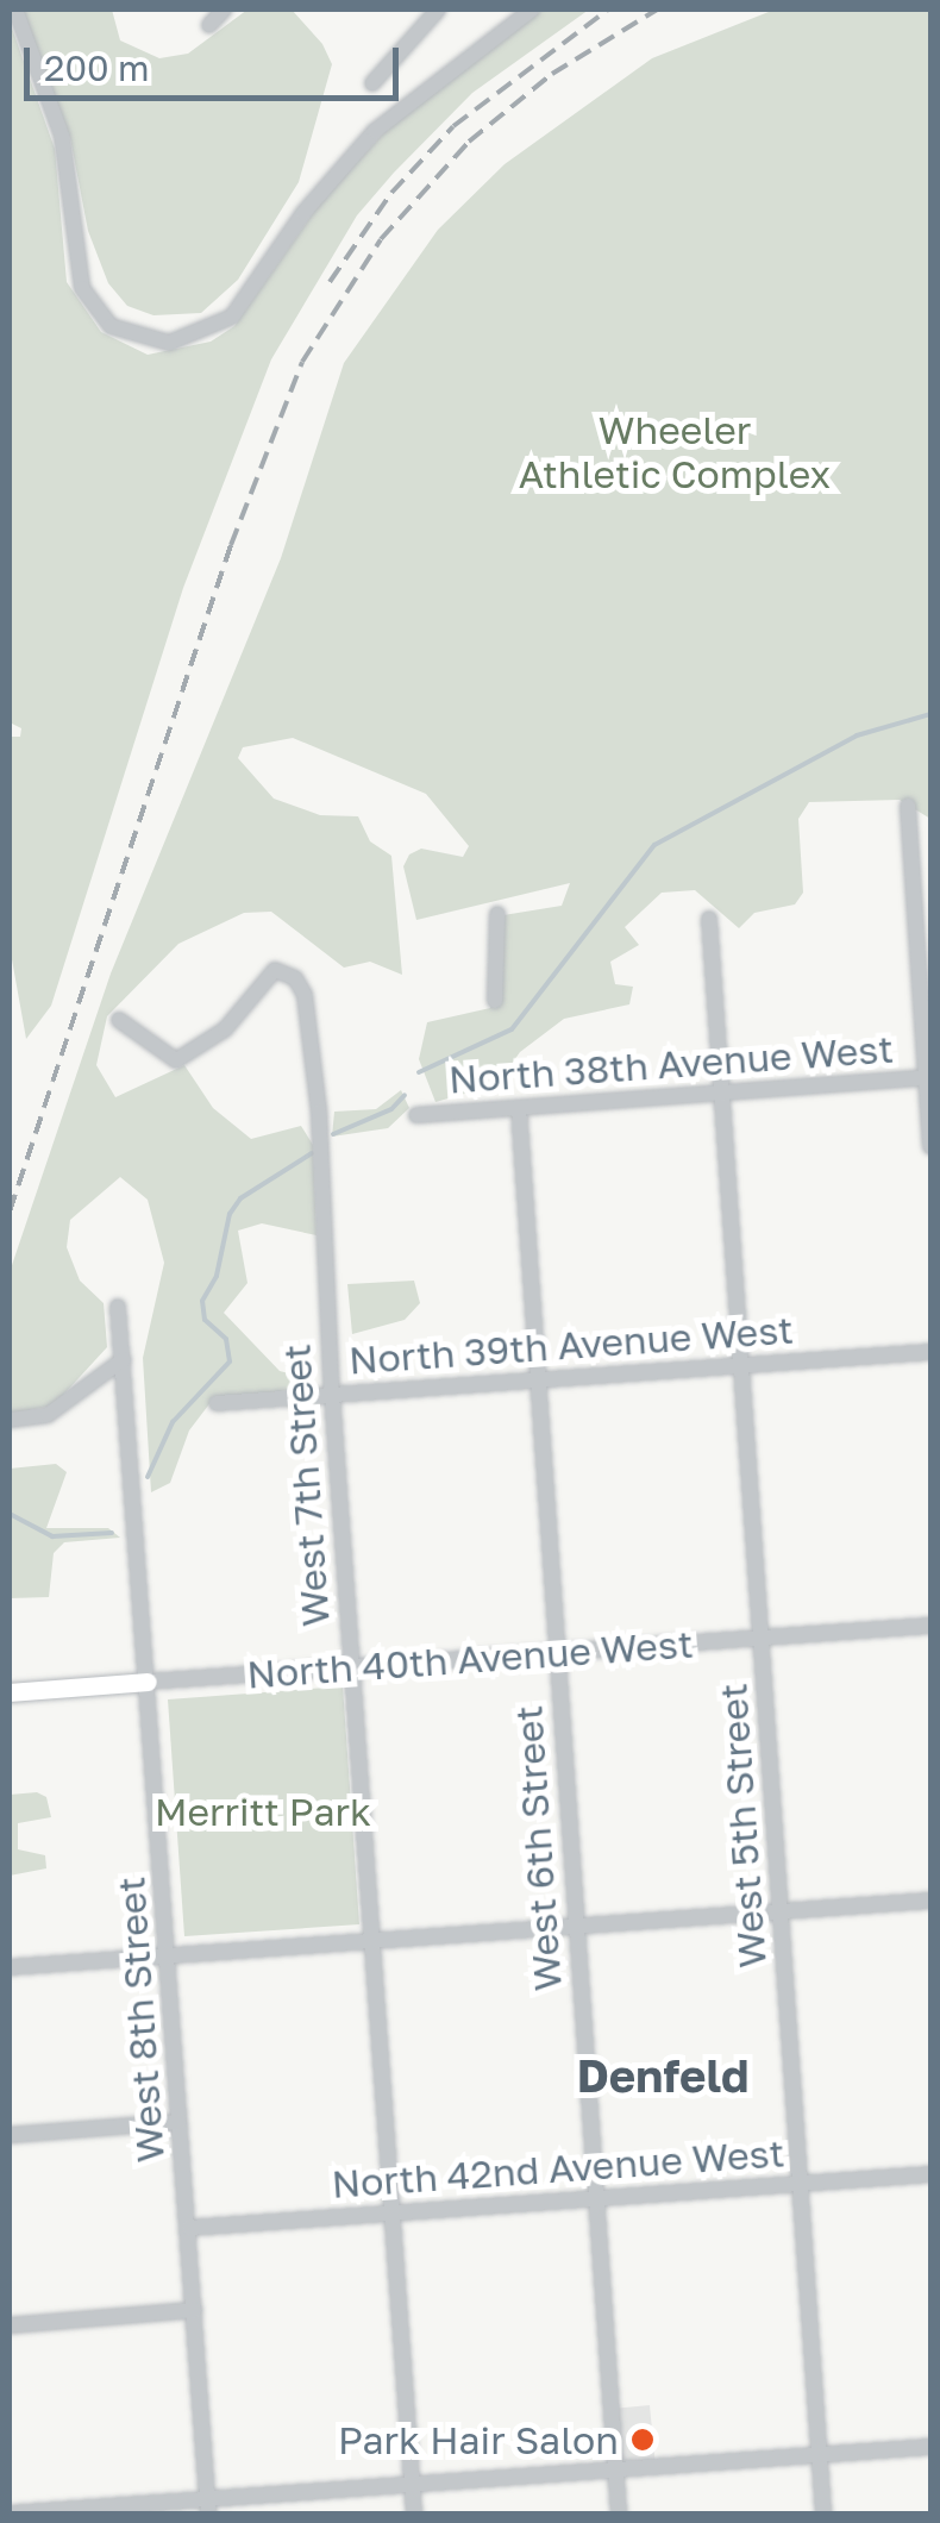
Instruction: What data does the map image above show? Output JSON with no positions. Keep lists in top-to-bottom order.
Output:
{
  "streets": {
    "main road": ["North 40th Avenue West"],
    "street": [
      "North 38th Avenue West",
      "North 39th Avenue West",
      "West 7th Street",
      "West 5th Street",
      "West 6th Street",
      "West 8th Street",
      "North 42nd Avenue West"
    ]
  },
  "crossings": [
    ["North 38th Avenue West", "West 5th Street"],
    ["North 38th Avenue West", "West 6th Street"],
    ["North 39th Avenue West", "West 7th Street"],
    ["North 39th Avenue West", "West 5th Street"],
    ["North 39th Avenue West", "West 6th Street"],
    ["West 7th Street", "North 40th Avenue West"],
    ["West 7th Street", "North 42nd Avenue West"],
    ["North 40th Avenue West", "West 5th Street"],
    ["North 40th Avenue West", "West 6th Street"],
    ["North 40th Avenue West", "West 8th Street"],
    ["West 5th Street", "North 42nd Avenue West"],
    ["West 6th Street", "North 42nd Avenue West"],
    ["West 8th Street", "North 42nd Avenue West"]
  ],
  "districts": ["Denfeld"],
  "parks": ["Wheeler Athletic Complex", "Merritt Park"],
  "places": ["Park Hair Salon"],
  "scale_bar": "200 m"
}
